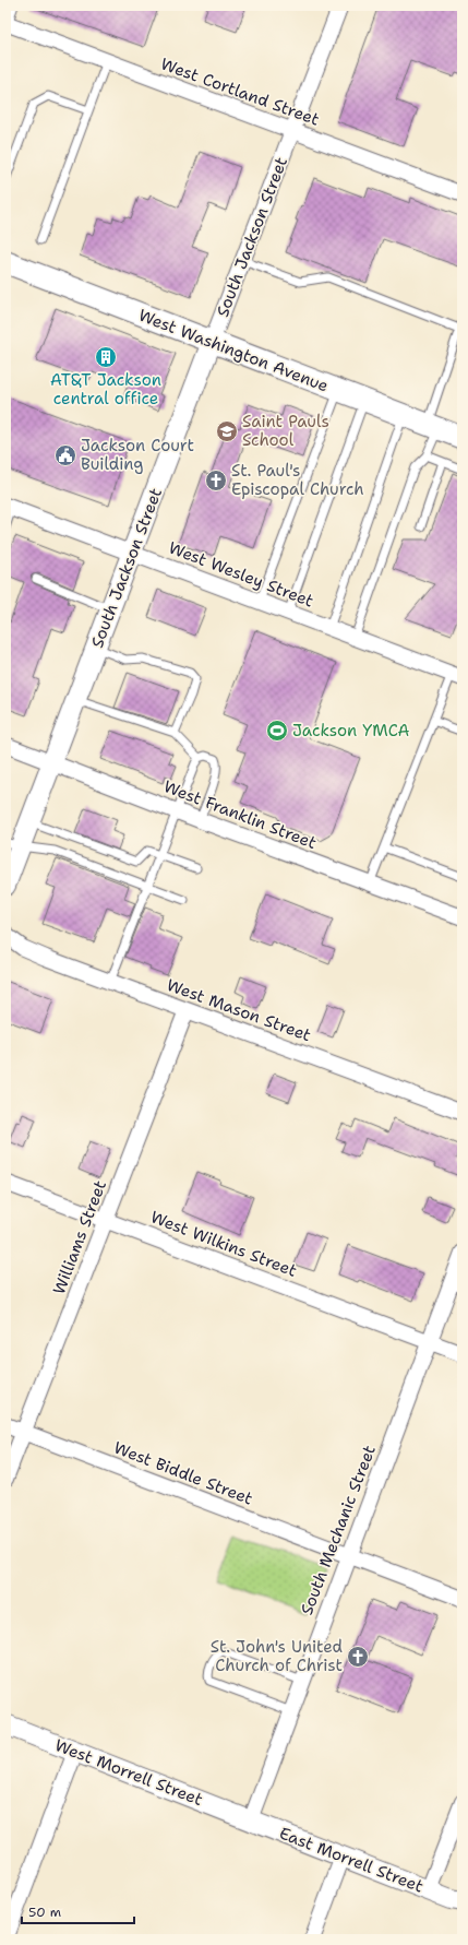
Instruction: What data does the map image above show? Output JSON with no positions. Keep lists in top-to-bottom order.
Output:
{
  "streets": {
    "main road": ["West Washington Avenue"],
    "street": [
      "West Cortland Street",
      "South Jackson Street",
      "West Wesley Street",
      "West Franklin Street",
      "West Mason Street",
      "Williams Street",
      "West Wilkins Street",
      "West Biddle Street",
      "South Mechanic Street",
      "West Morrell Street",
      "East Morrell Street"
    ]
  },
  "crossings": [
    ["West Cortland Street", "South Jackson Street"],
    ["South Jackson Street", "West Washington Avenue"],
    ["South Jackson Street", "West Wesley Street"],
    ["South Jackson Street", "West Franklin Street"],
    ["West Mason Street", "Williams Street"],
    ["Williams Street", "West Wilkins Street"],
    ["Williams Street", "West Biddle Street"],
    ["West Wilkins Street", "South Mechanic Street"],
    ["West Biddle Street", "South Mechanic Street"],
    ["South Mechanic Street", "West Morrell Street"],
    ["South Mechanic Street", "East Morrell Street"],
    ["West Morrell Street", "East Morrell Street"]
  ],
  "places": {
    "building": ["AT&T Jackson central office"],
    "school or university": ["Saint Pauls School"],
    "public building": ["Jackson Court Building"],
    "church": ["St. Paul's Episcopal Church", "St. John's United Church of Christ"],
    "sports": ["Jackson YMCA"]
  },
  "scale_bar": "50 m"
}
